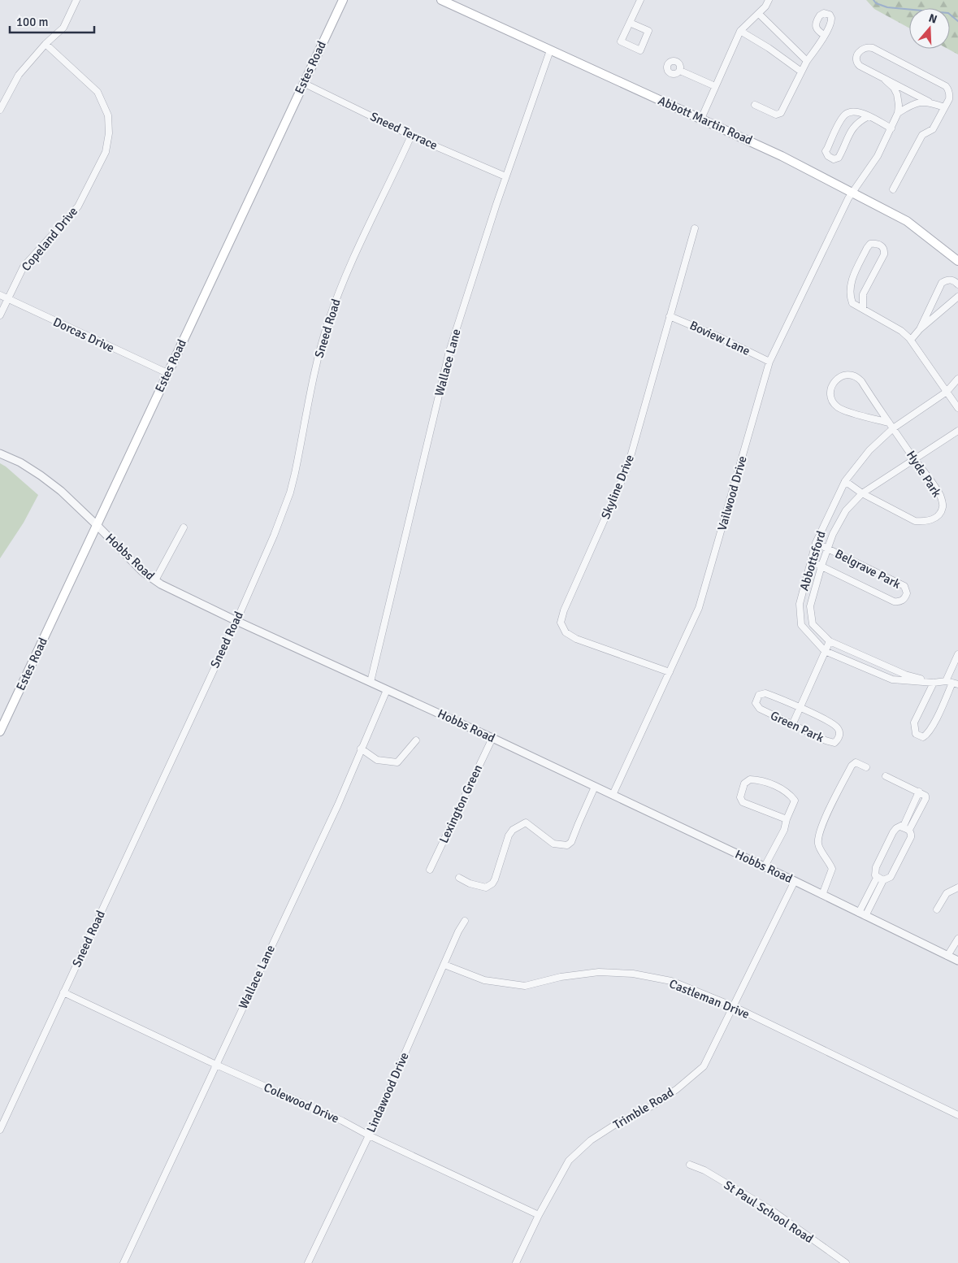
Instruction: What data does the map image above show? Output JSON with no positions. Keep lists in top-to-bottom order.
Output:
{
  "streets": {
    "main road": ["Estes Road", "Abbott Martin Road"],
    "street": [
      "Sneed Terrace",
      "Copeland Drive",
      "Sneed Road",
      "Dorcas Drive",
      "Boview Lane",
      "Wallace Lane",
      "Hyde Park",
      "Skyline Drive",
      "Vailwood Drive",
      "Hobbs Road",
      "Abbottsford",
      "Belgrave Park",
      "Green Park",
      "Lexington Green",
      "Castleman Drive",
      "Lindawood Drive",
      "Colewood Drive",
      "Trimble Road",
      "St Paul School Road"
    ]
  },
  "crossings": [
    ["Estes Road", "Sneed Terrace"],
    ["Estes Road", "Dorcas Drive"],
    ["Estes Road", "Hobbs Road"],
    ["Abbott Martin Road", "Wallace Lane"],
    ["Abbott Martin Road", "Vailwood Drive"],
    ["Sneed Terrace", "Sneed Road"],
    ["Sneed Terrace", "Wallace Lane"],
    ["Copeland Drive", "Dorcas Drive"],
    ["Sneed Road", "Hobbs Road"],
    ["Sneed Road", "Colewood Drive"],
    ["Boview Lane", "Skyline Drive"],
    ["Boview Lane", "Vailwood Drive"],
    ["Wallace Lane", "Hobbs Road"],
    ["Wallace Lane", "Colewood Drive"],
    ["Hyde Park", "Abbottsford"],
    ["Skyline Drive", "Vailwood Drive"],
    ["Vailwood Drive", "Hobbs Road"],
    ["Hobbs Road", "Lexington Green"],
    ["Hobbs Road", "Trimble Road"],
    ["Abbottsford", "Belgrave Park"],
    ["Castleman Drive", "Lindawood Drive"],
    ["Castleman Drive", "Trimble Road"],
    ["Lindawood Drive", "Colewood Drive"],
    ["Colewood Drive", "Trimble Road"]
  ],
  "scale_bar": "100 m",
  "north": "top"
}
